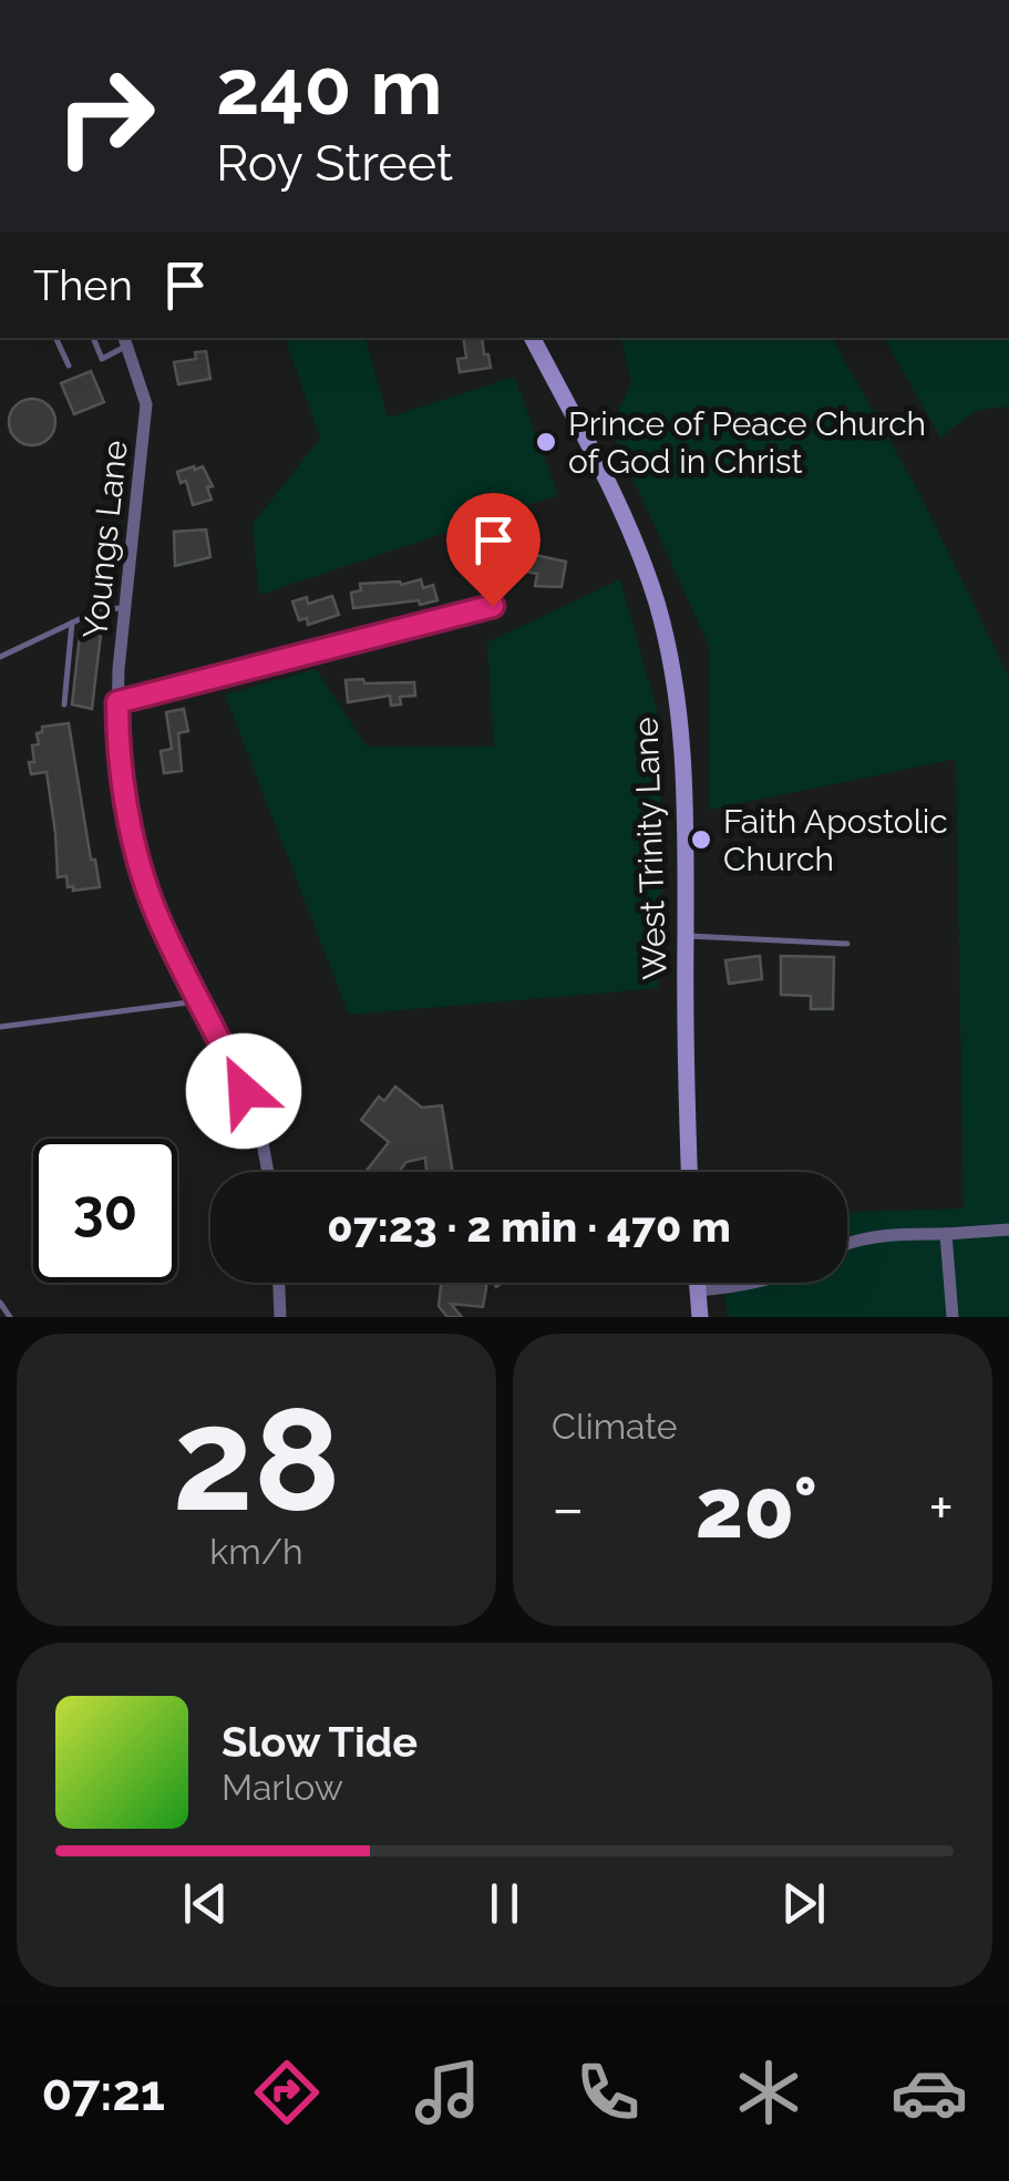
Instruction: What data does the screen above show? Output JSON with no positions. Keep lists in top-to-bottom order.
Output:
{
  "streets": {
    "main road": ["West Trinity Lane"],
    "street": ["Youngs Lane"]
  },
  "places": ["Prince of Peace Church of God in Christ", "Faith Apostolic Church"],
  "page": {
    "turn": ["240 m", "Roy Street"],
    "then": "Then",
    "limit": "30",
    "trip": "07:23 · 2 min · 470 m",
    "tile": [
      ["28", "km/h"],
      "Climate"
    ],
    "heat": ["−", "20°", "+"],
    "song": ["Slow Tide", "Marlow"],
    "tabs": "07:21"
  }
}
